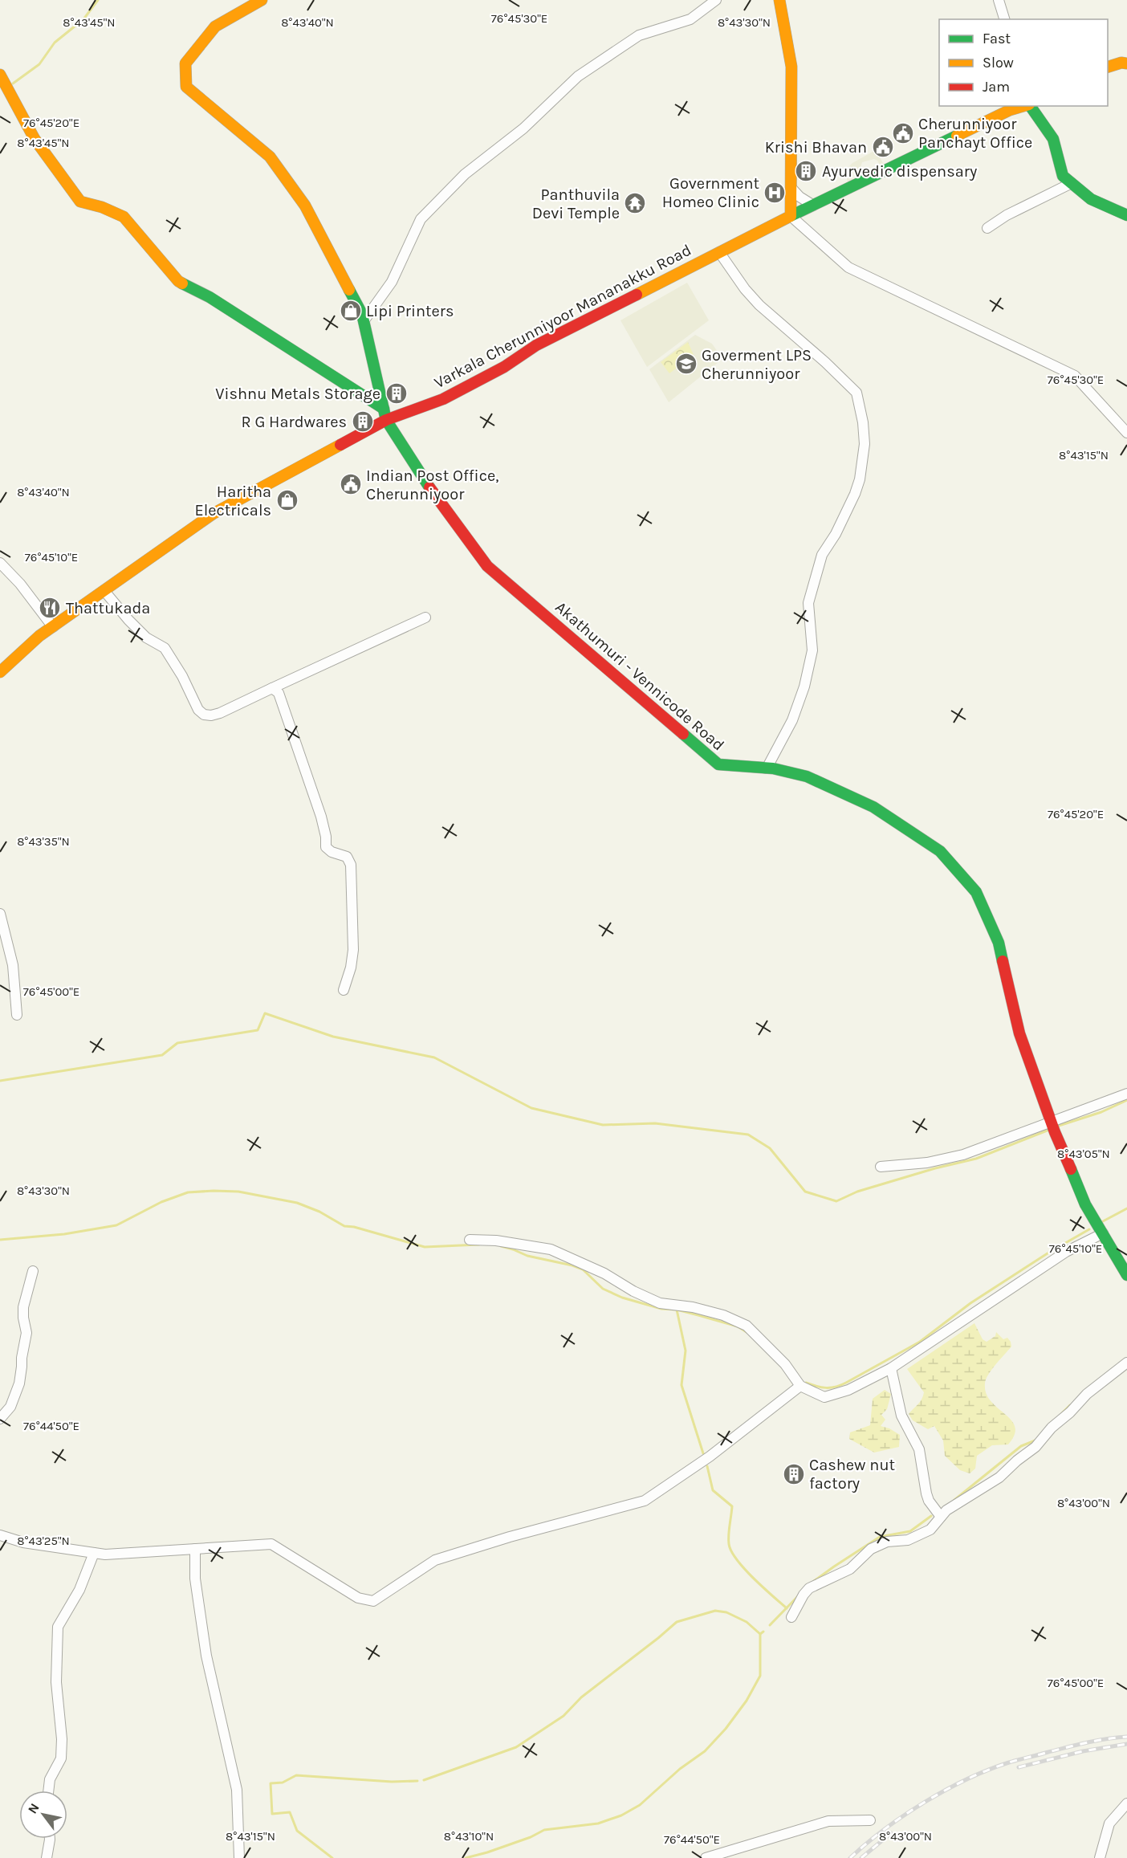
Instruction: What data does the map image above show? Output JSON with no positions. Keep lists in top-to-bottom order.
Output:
{
  "streets": {
    "street": ["Varkala Cherunniyoor Mananakku Road", "Akathumuri - Vennicode Road"]
  },
  "crossings": [
    ["Varkala Cherunniyoor Mananakku Road", "Akathumuri - Vennicode Road"]
  ],
  "places": {
    "public building": ["Cherunniyoor Panchayt Office", "Krishi Bhavan", "Indian Post Office, Cherunniyoor"],
    "building": [
      "Ayurvedic dispensary",
      "Vishnu Metals Storage",
      "R G Hardwares",
      "Cashew nut factory"
    ],
    "hospital": ["Government Homeo Clinic"],
    "temple": ["Panthuvila Devi Temple"],
    "shop": ["Lipi Printers", "Haritha Electricals"],
    "school or university": ["Goverment LPS Cherunniyoor"],
    "restaurant": ["Thattukada"]
  },
  "legend": ["Fast", "Slow", "Jam"],
  "north": "top left",
  "coordinates": [
    "76°45'30\"E",
    "8°43'45\"N",
    "8°43'40\"N",
    "8°43'30\"N",
    "76°45'20\"E",
    "8°43'15\"N",
    "76°45'10\"E",
    "8°43'35\"N",
    "76°45'00\"E",
    "8°43'05\"N",
    "76°44'50\"E",
    "8°43'00\"N",
    "8°43'25\"N",
    "8°43'10\"N"
  ]
}
